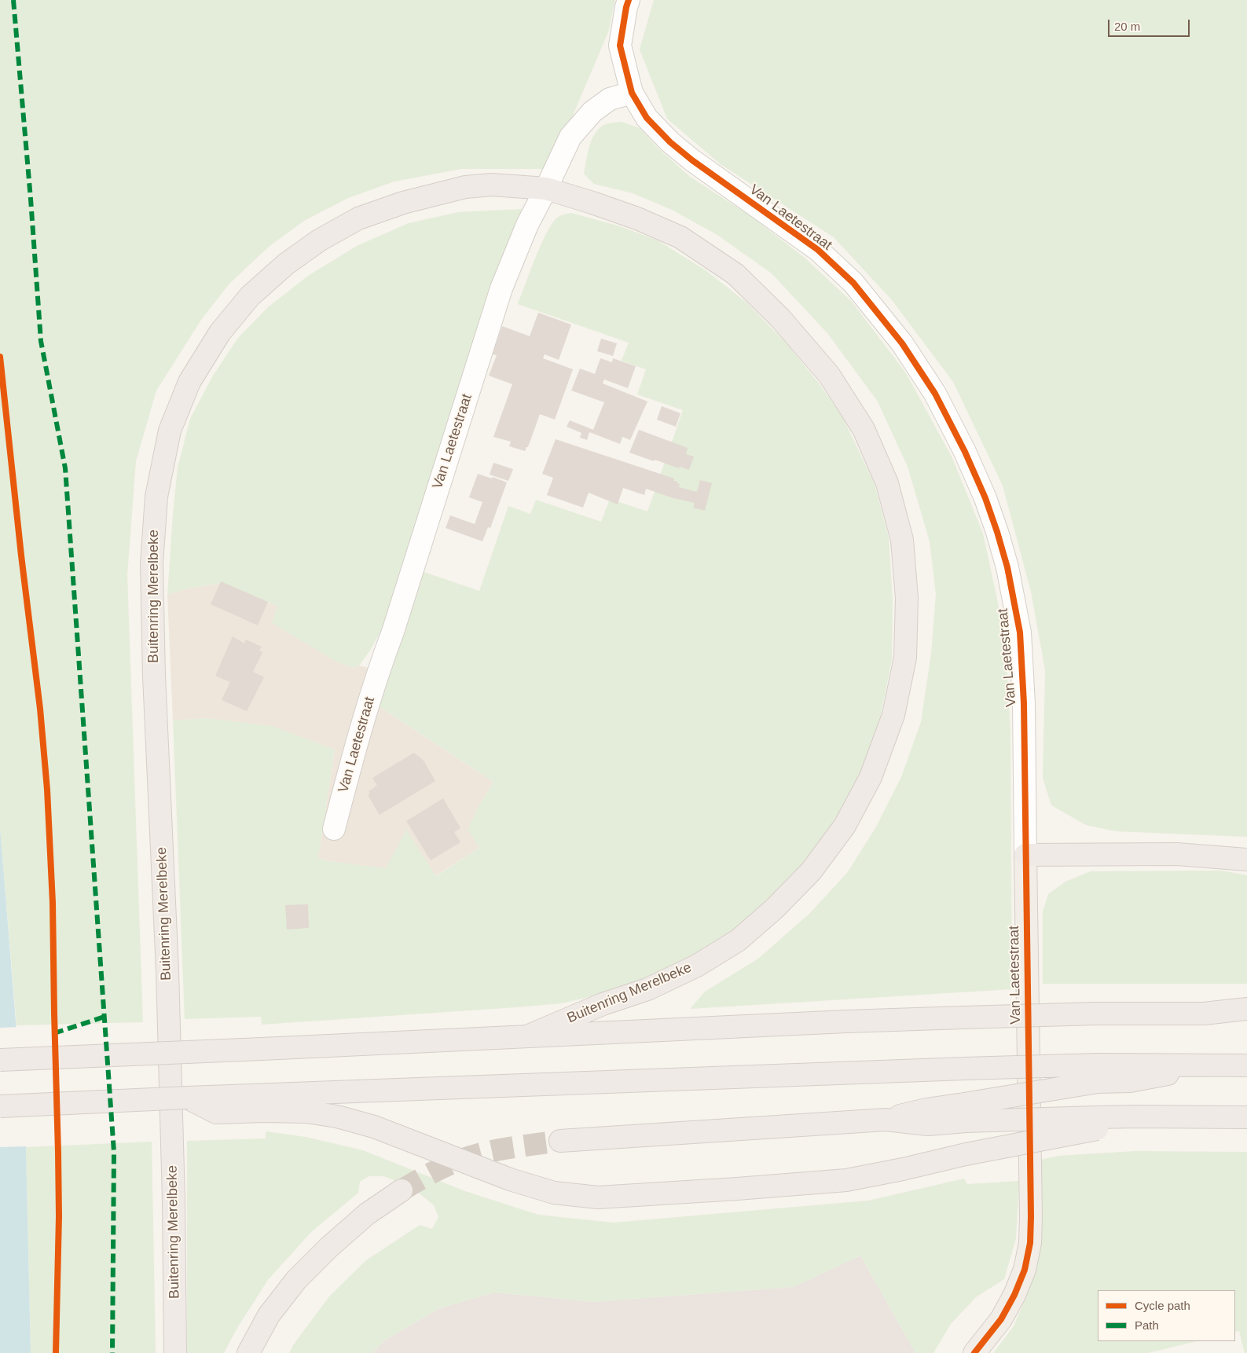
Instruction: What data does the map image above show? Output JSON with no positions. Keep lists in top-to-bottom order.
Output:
{
  "streets": {
    "highway": ["Buitenring Merelbeke"],
    "main road": ["Van Laetestraat"]
  },
  "crossings": [
    ["Van Laetestraat", "Buitenring Merelbeke"]
  ],
  "legend": ["Cycle path", "Path"],
  "scale_bar": "20 m"
}
